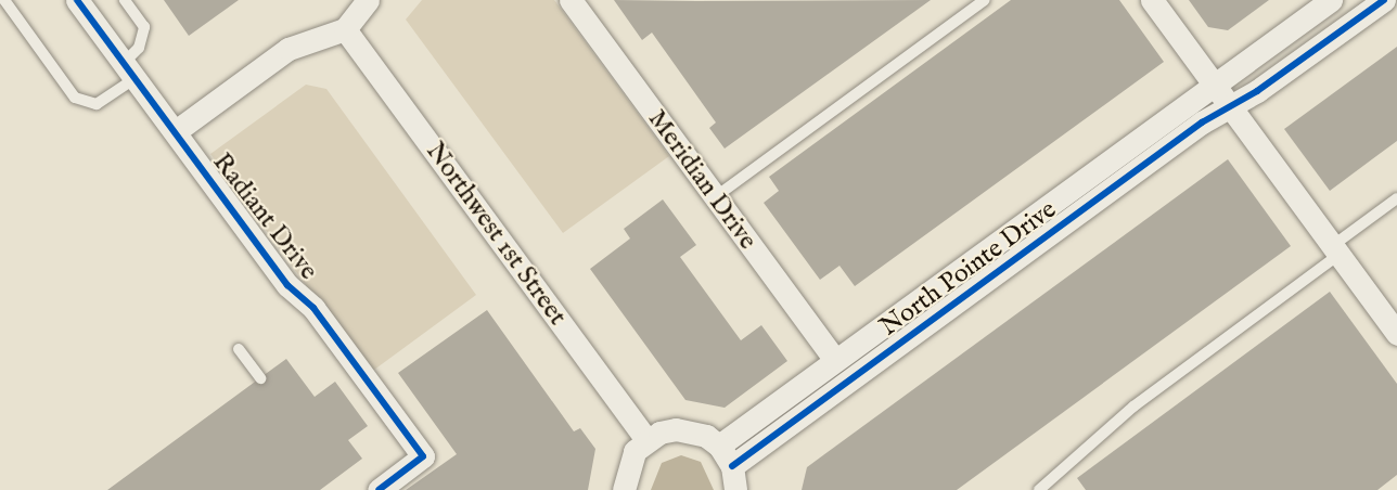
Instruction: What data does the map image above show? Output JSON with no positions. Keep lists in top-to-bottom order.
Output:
{
  "streets": {
    "street": [
      "Meridian Drive",
      "Radiant Drive",
      "Northwest 1st Street",
      "North Pointe Drive"
    ]
  },
  "crossings": [
    ["Meridian Drive", "North Pointe Drive"]
  ]
}
